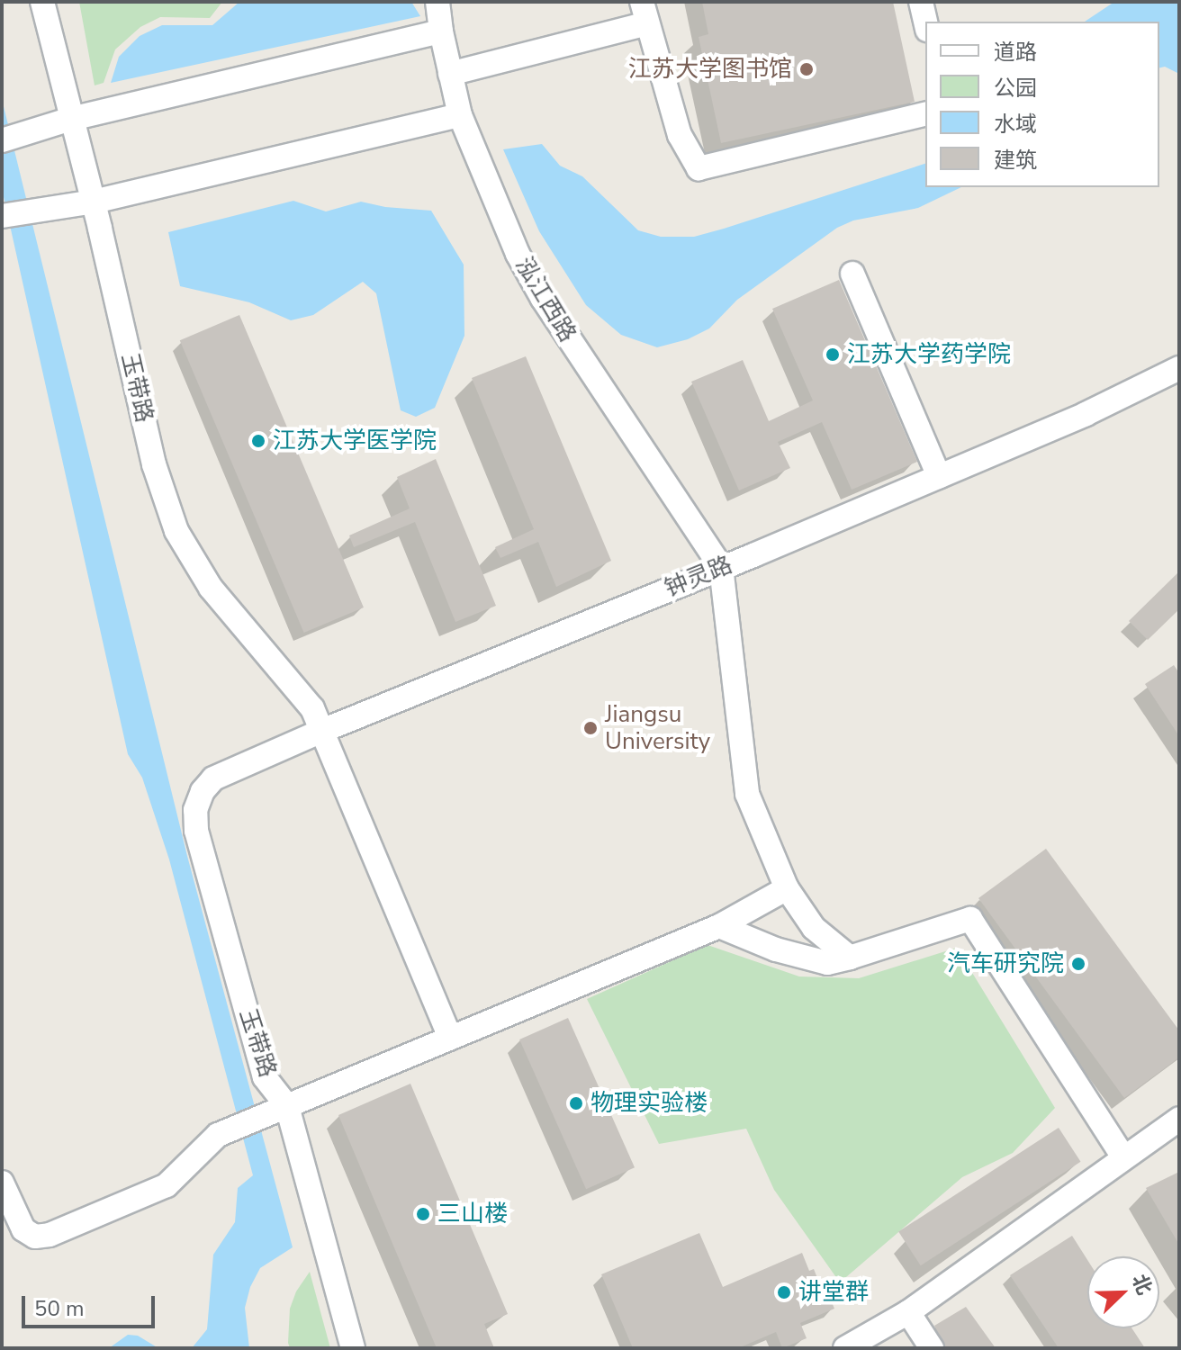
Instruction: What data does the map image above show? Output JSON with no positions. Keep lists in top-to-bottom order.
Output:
{
  "streets": {
    "lane": ["泓江西路", "玉带路", "钟灵路"]
  },
  "crossings": [
    ["泓江西路", "钟灵路"],
    ["玉带路", "钟灵路"]
  ],
  "places": [
    "江苏大学图书馆",
    "江苏大学药学院",
    "江苏大学医学院",
    "Jiangsu University",
    "汽车研究院",
    "物理实验楼",
    "三山楼",
    "讲堂群"
  ],
  "legend": [
    "道路",
    "公园",
    "水域",
    "建筑"
  ],
  "scale_bar": "50 m",
  "north": "top right"
}
